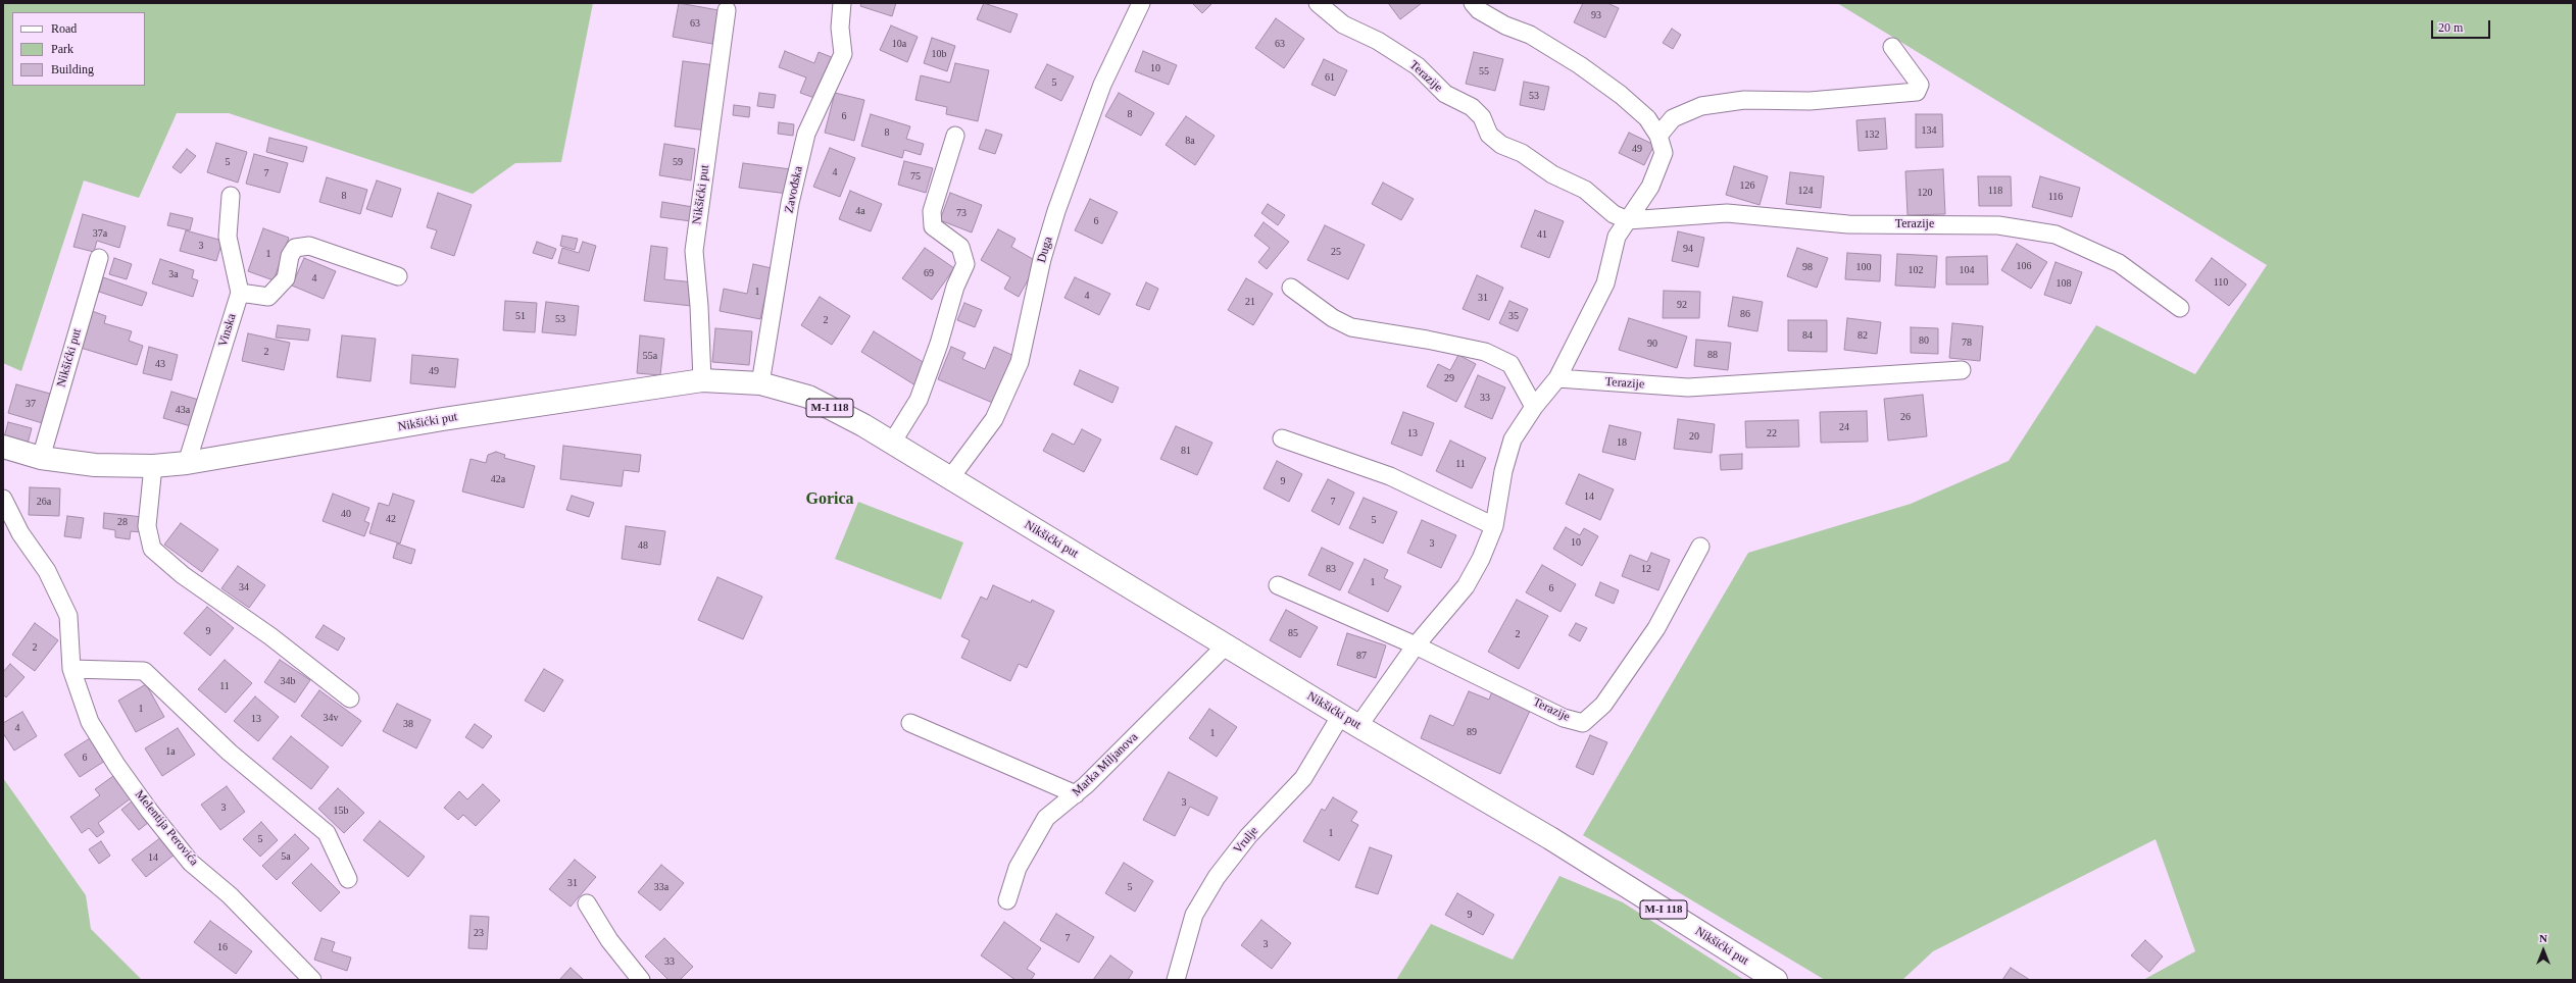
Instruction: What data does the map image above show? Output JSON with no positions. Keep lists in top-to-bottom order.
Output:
{
  "streets": {
    "main road": ["Nikšićki put", "M-I 118"],
    "street": [
      "Terazije",
      "Zavođska",
      "Duga",
      "Vinska",
      "Marka Miljanova",
      "Melentija Perovića",
      "Vrulje"
    ]
  },
  "crossings": [
    ["Zavođska", "Nikšićki put"],
    ["Nikšićki put", "Duga"],
    ["Nikšićki put", "Vinska"],
    ["Nikšićki put", "Marka Miljanova"],
    ["Nikšićki put", "Vrulje"]
  ],
  "districts": ["Gorica"],
  "house_numbers": [
    "93",
    "63",
    "10a",
    "63",
    "10b",
    "10",
    "55",
    "61",
    "5",
    "53",
    "8",
    "6",
    "134",
    "8",
    "132",
    "8a",
    "49",
    "5",
    "59",
    "4",
    "7",
    "75",
    "126",
    "124",
    "118",
    "120",
    "8",
    "116",
    "4a",
    "73",
    "6",
    "37a",
    "41",
    "3",
    "94",
    "25",
    "1",
    "106",
    "98",
    "100",
    "102",
    "104",
    "69",
    "3а",
    "4",
    "110",
    "108",
    "1",
    "4",
    "31",
    "21",
    "92",
    "86",
    "51",
    "35",
    "53",
    "2",
    "84",
    "82",
    "80",
    "78",
    "90",
    "2",
    "88",
    "55а",
    "43",
    "49",
    "29",
    "33",
    "37",
    "43а",
    "26",
    "24",
    "13",
    "22",
    "20",
    "18",
    "81",
    "11",
    "42a",
    "9",
    "14",
    "26a",
    "7",
    "40",
    "42",
    "5",
    "28",
    "10",
    "3",
    "48",
    "83",
    "12",
    "1",
    "34",
    "6",
    "9",
    "85",
    "2",
    "2",
    "87",
    "34b",
    "11",
    "1",
    "34v",
    "13",
    "38",
    "4",
    "89",
    "1",
    "1a",
    "6",
    "3",
    "3",
    "15b",
    "1",
    "5",
    "5a",
    "14",
    "31",
    "33a",
    "5",
    "9",
    "23",
    "7",
    "3",
    "16",
    "33"
  ],
  "legend": ["Road", "Park", "Building"],
  "scale_bar": "20 m",
  "north": "top"
}
